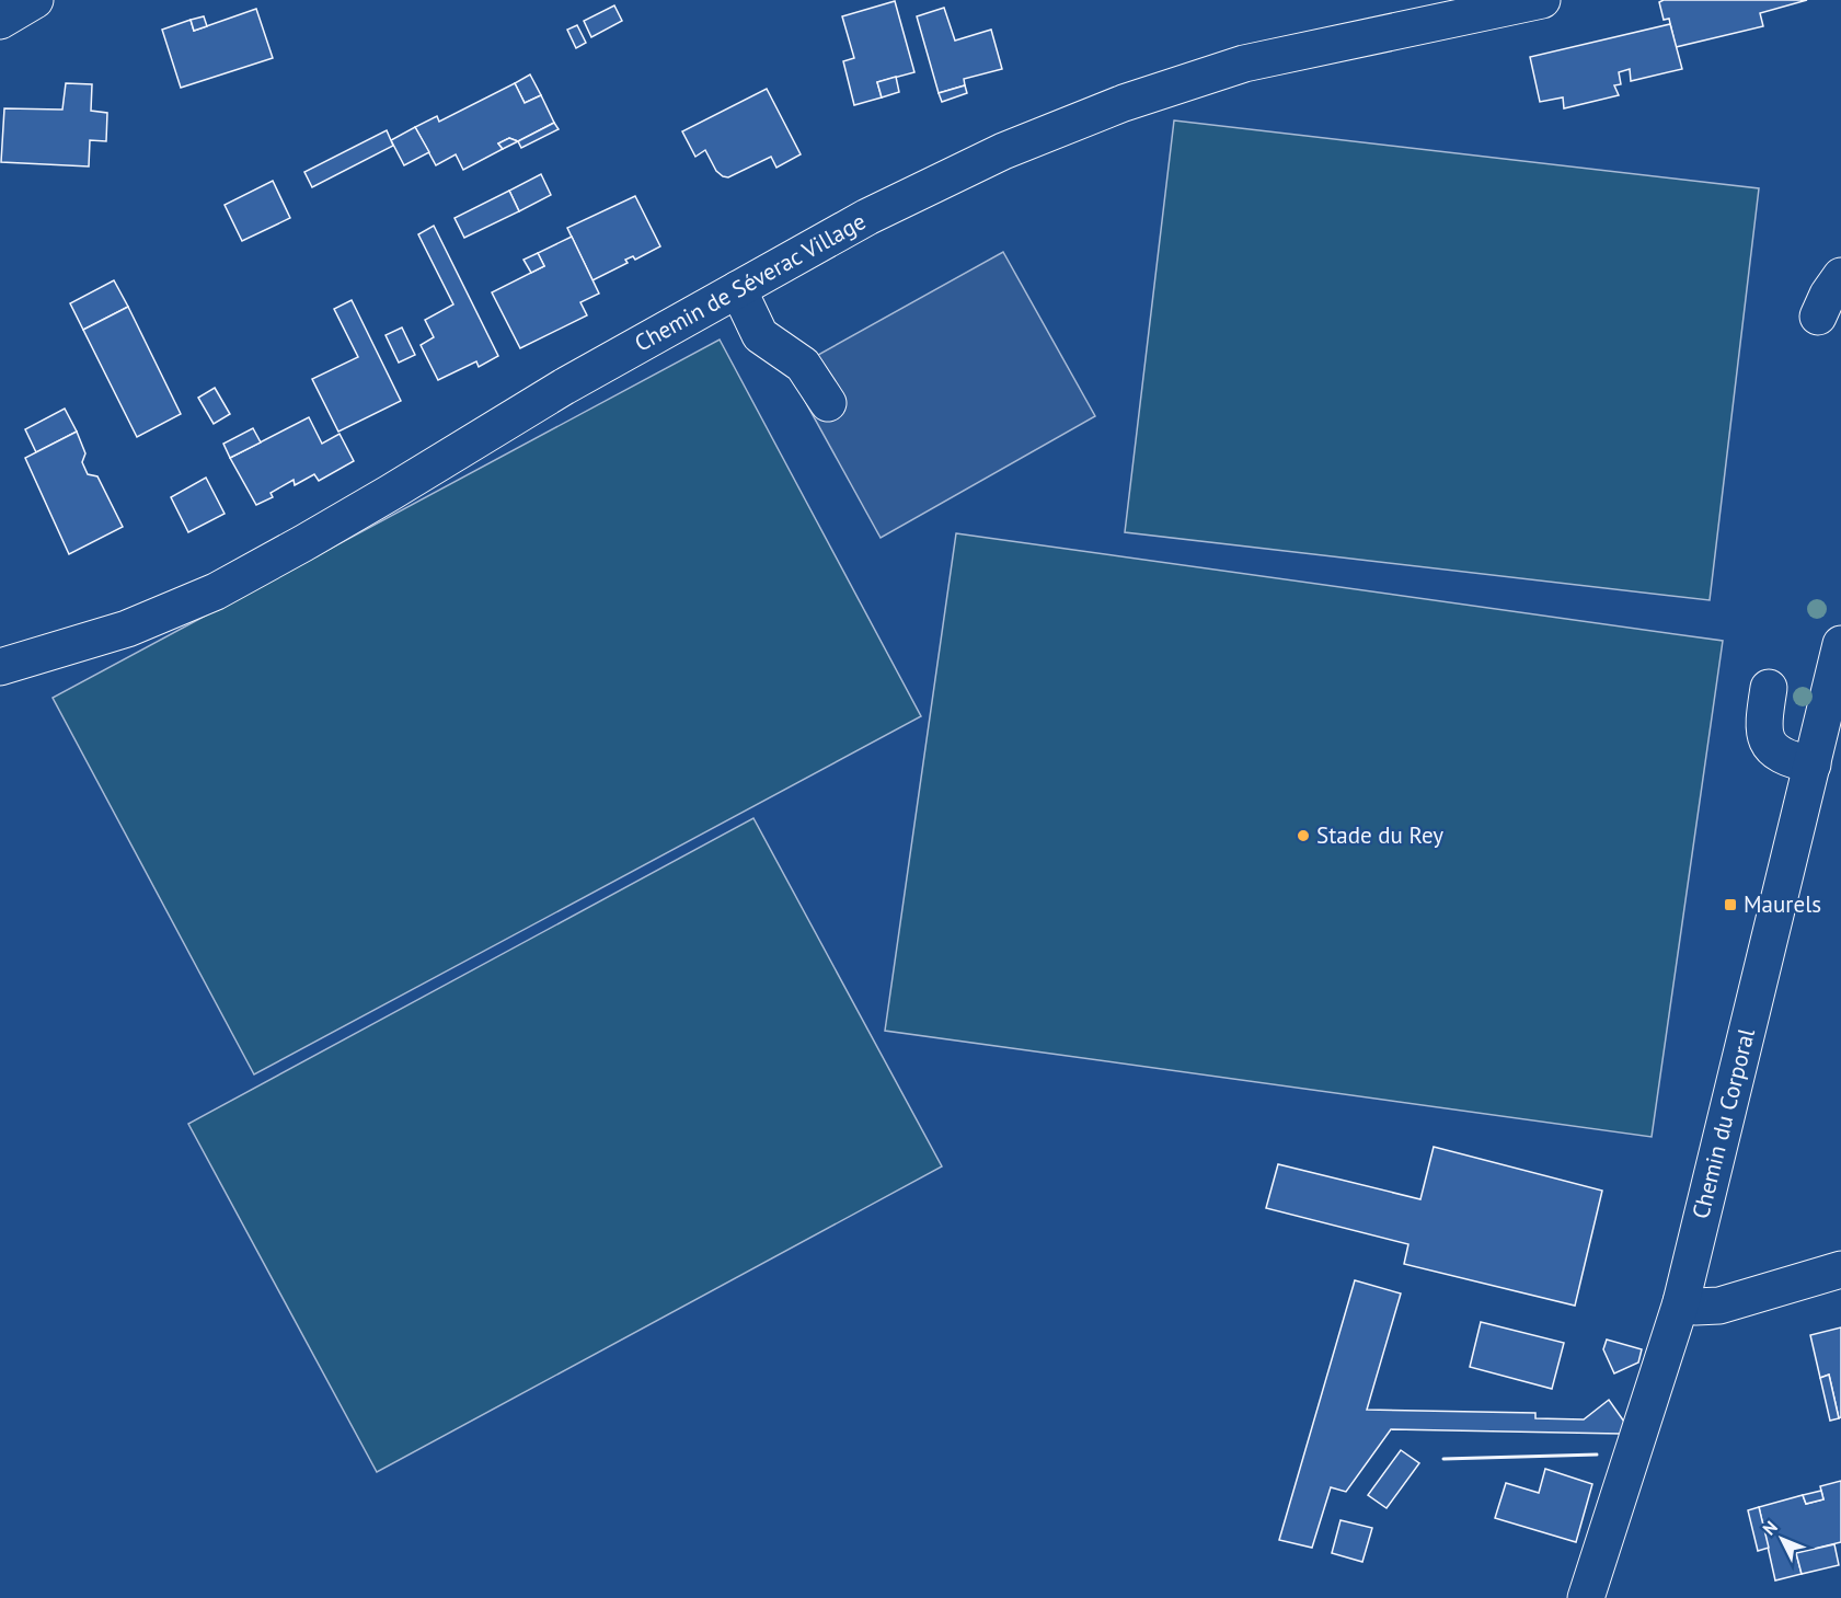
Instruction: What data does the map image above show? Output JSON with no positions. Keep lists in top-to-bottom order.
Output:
{
  "streets": {
    "street": ["Chemin de Séverac Village", "Chemin du Corporal"]
  },
  "places": {
    "other": ["Stade du Rey"],
    "transit": ["Maurels"]
  },
  "north": "top left"
}
